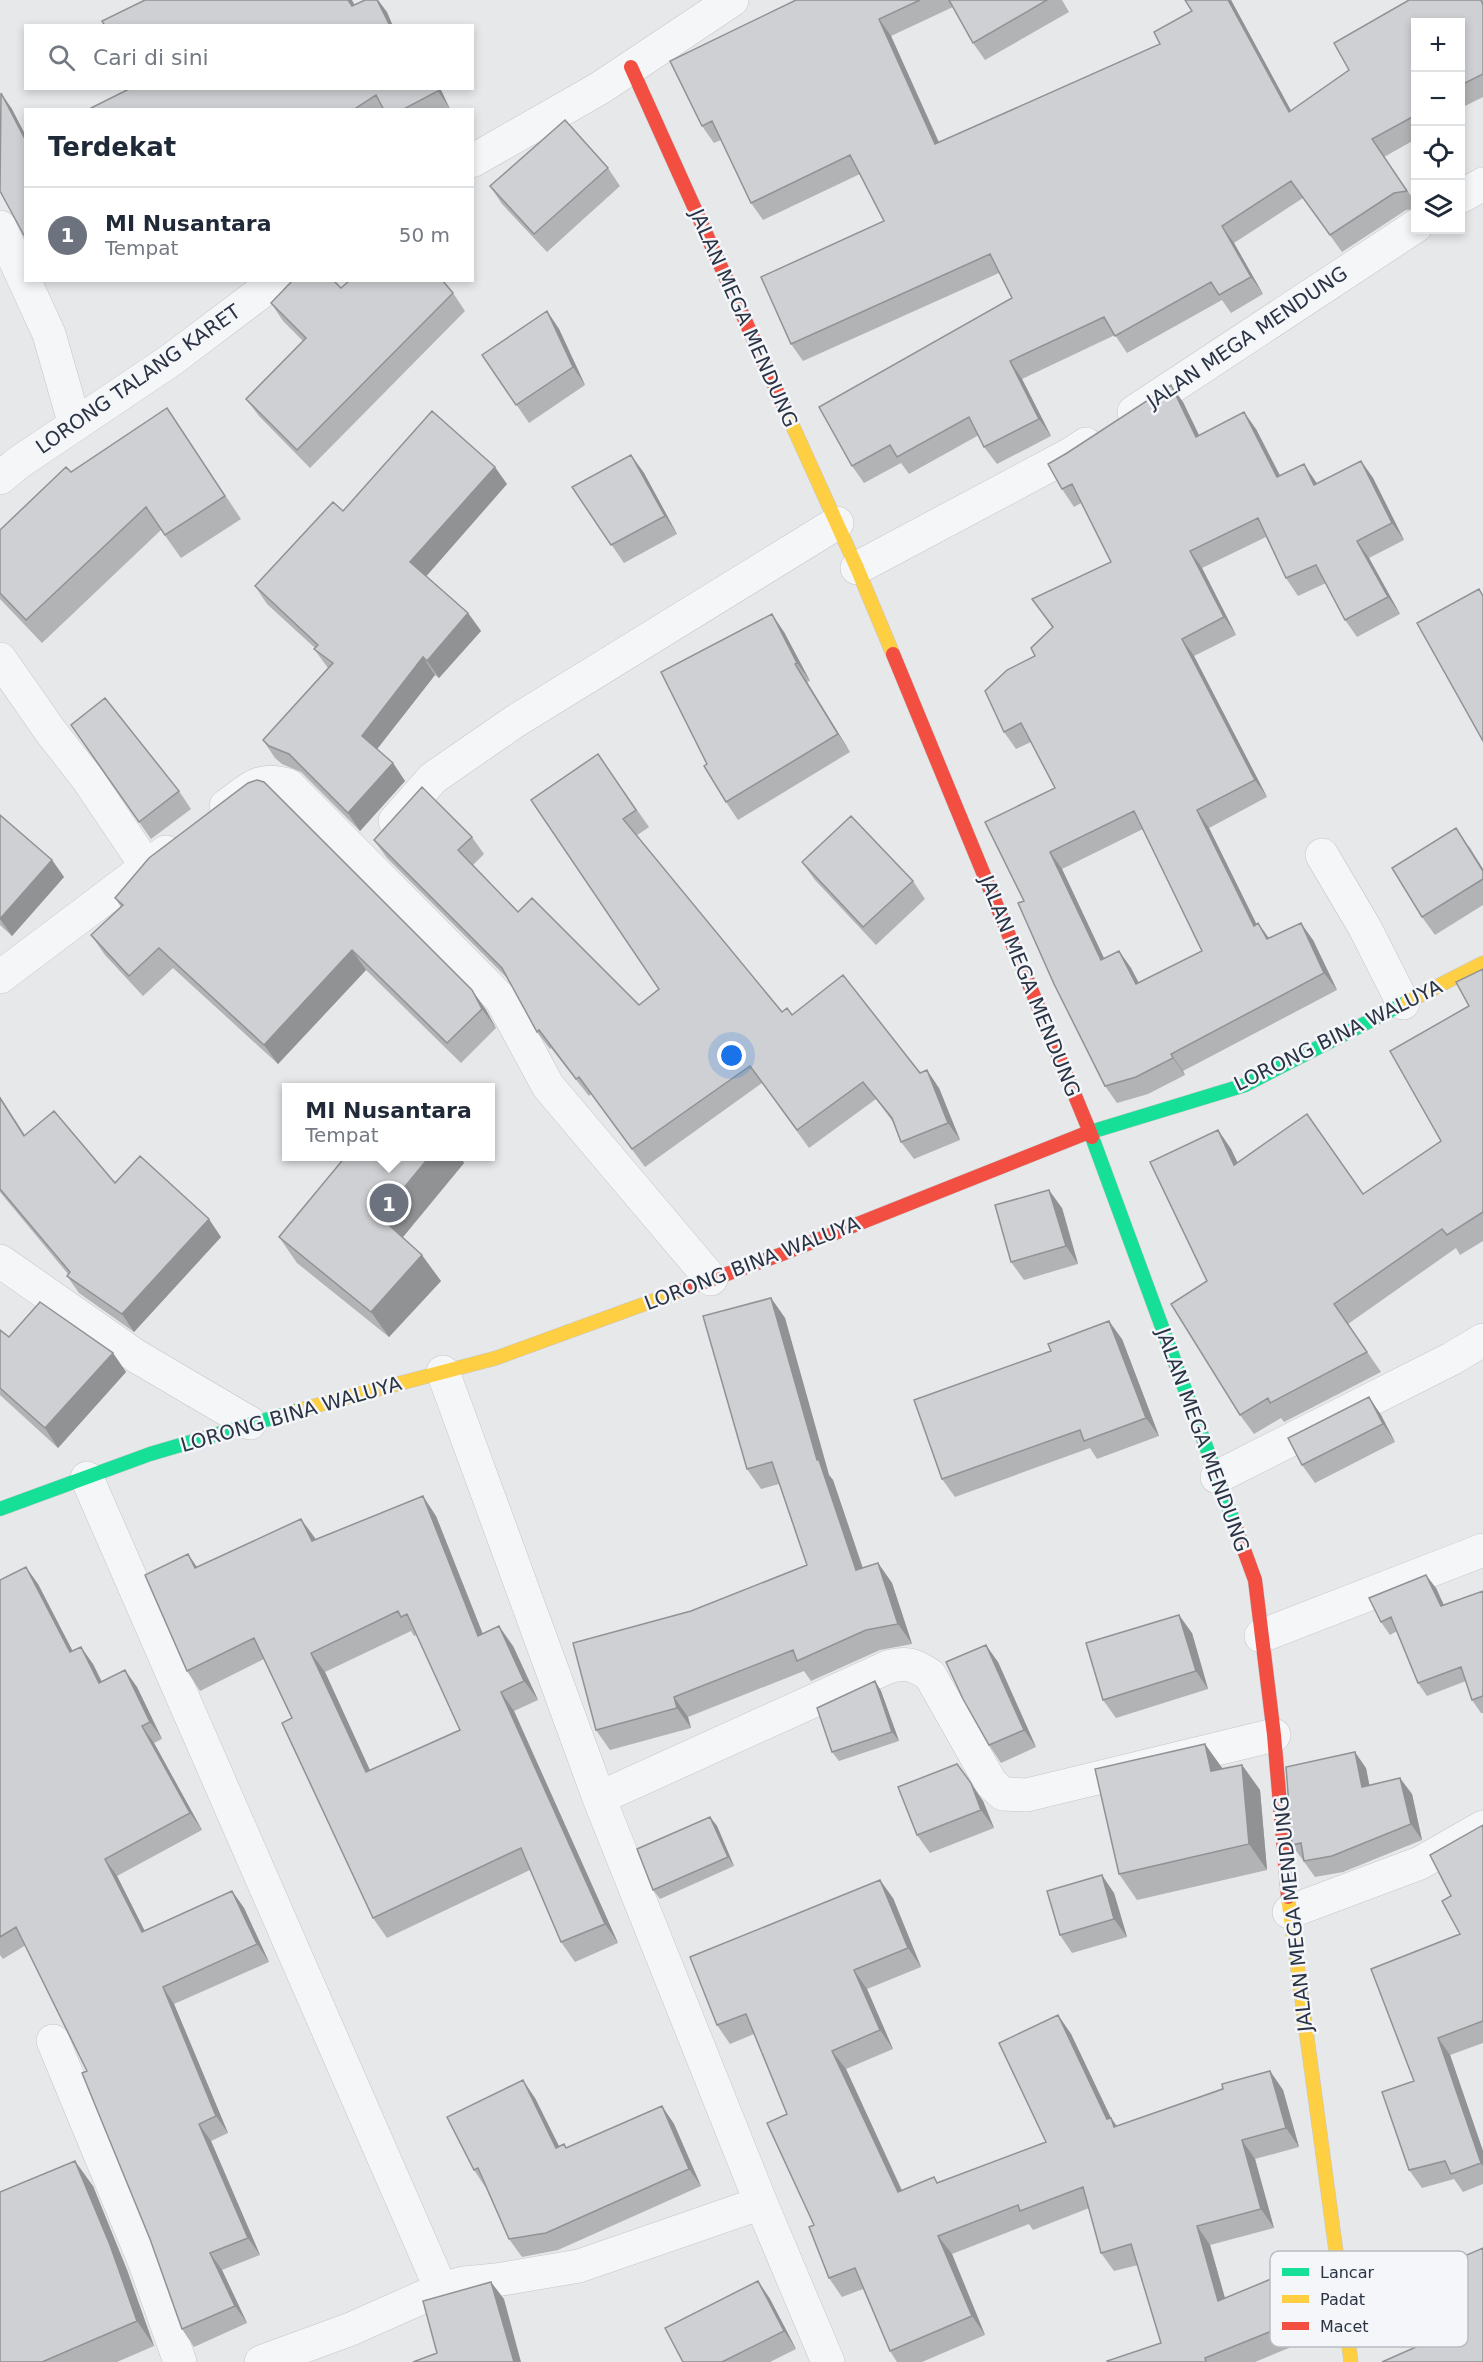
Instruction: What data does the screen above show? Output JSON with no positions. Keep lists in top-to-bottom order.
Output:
{
  "streets": {
    "street": ["JALAN MEGA MENDUNG", "LORONG TALANG KARET", "LORONG BINA WALUYA"]
  },
  "crossings": [
    ["JALAN MEGA MENDUNG", "LORONG BINA WALUYA"]
  ],
  "legend": ["Lancar", "Padat", "Macet"],
  "page": {
    "map_buttons": ["+", "−"],
    "search": "Cari di sini",
    "heading": "Terdekat",
    "list": [
      {
        "mark": "1",
        "name": "MI Nusantara",
        "note": "Tempat",
        "value": "50 m"
      }
    ],
    "popup": ["MI Nusantara", "Tempat"],
    "pins": "1"
  }
}
